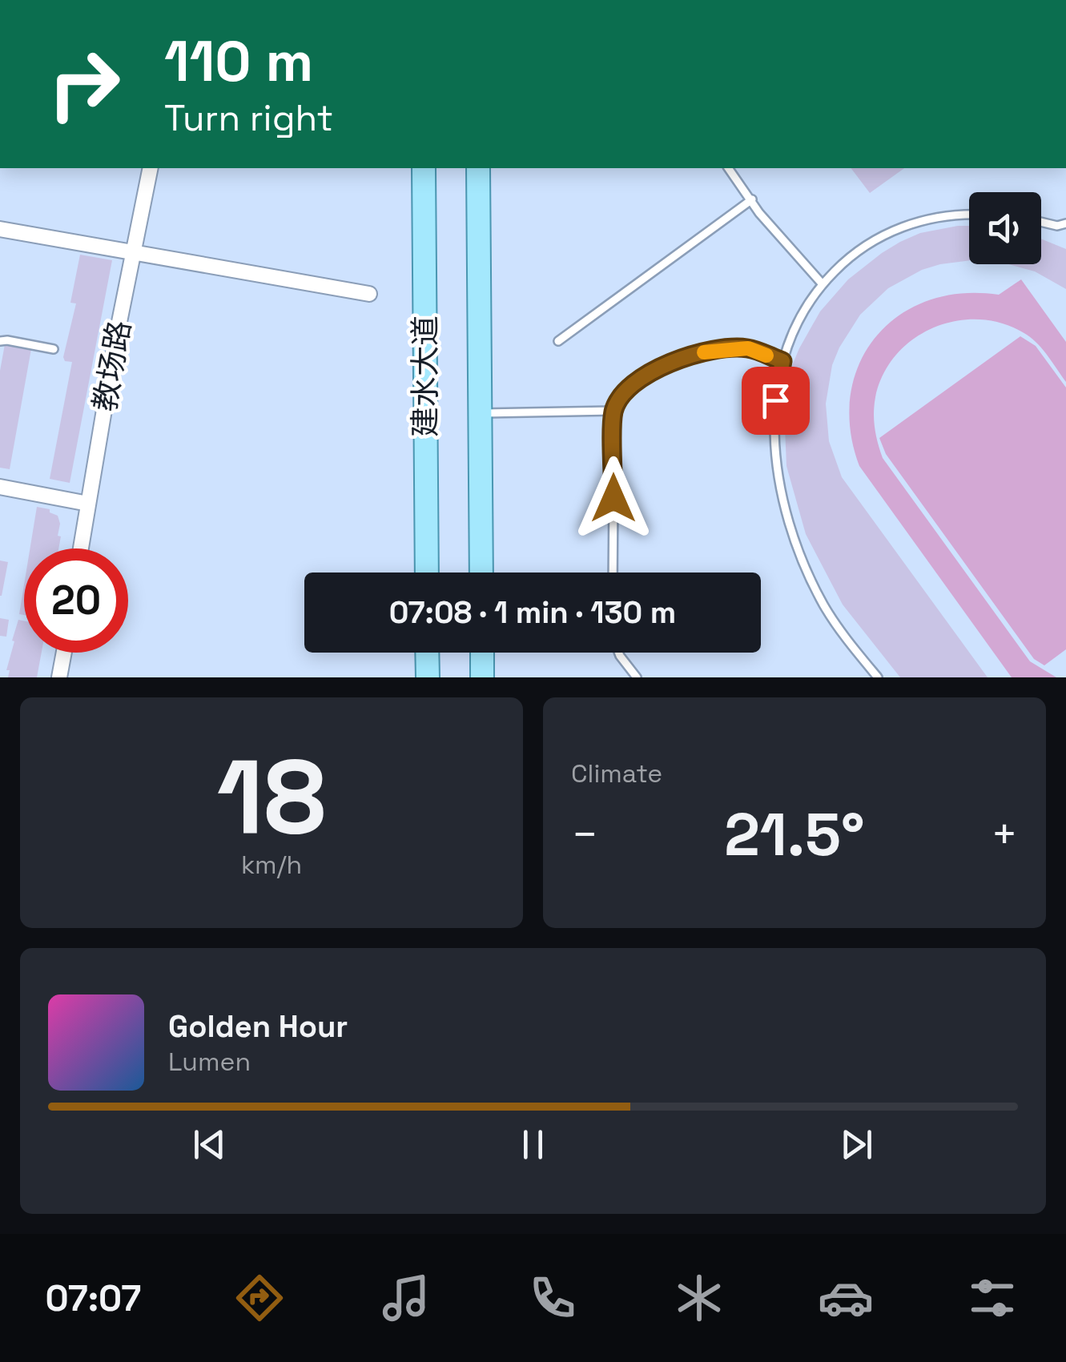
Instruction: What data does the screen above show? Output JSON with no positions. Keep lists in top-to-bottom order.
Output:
{
  "streets": {
    "main road": ["建水大道"],
    "street": ["教场路"]
  },
  "page": {
    "turn": ["110 m", "Turn right"],
    "limit": "20",
    "trip": "07:08 · 1 min · 130 m",
    "tile": [
      ["18", "km/h"],
      "Climate"
    ],
    "heat": ["−", "21.5°", "+"],
    "song": ["Golden Hour", "Lumen"],
    "tabs": "07:07"
  }
}
